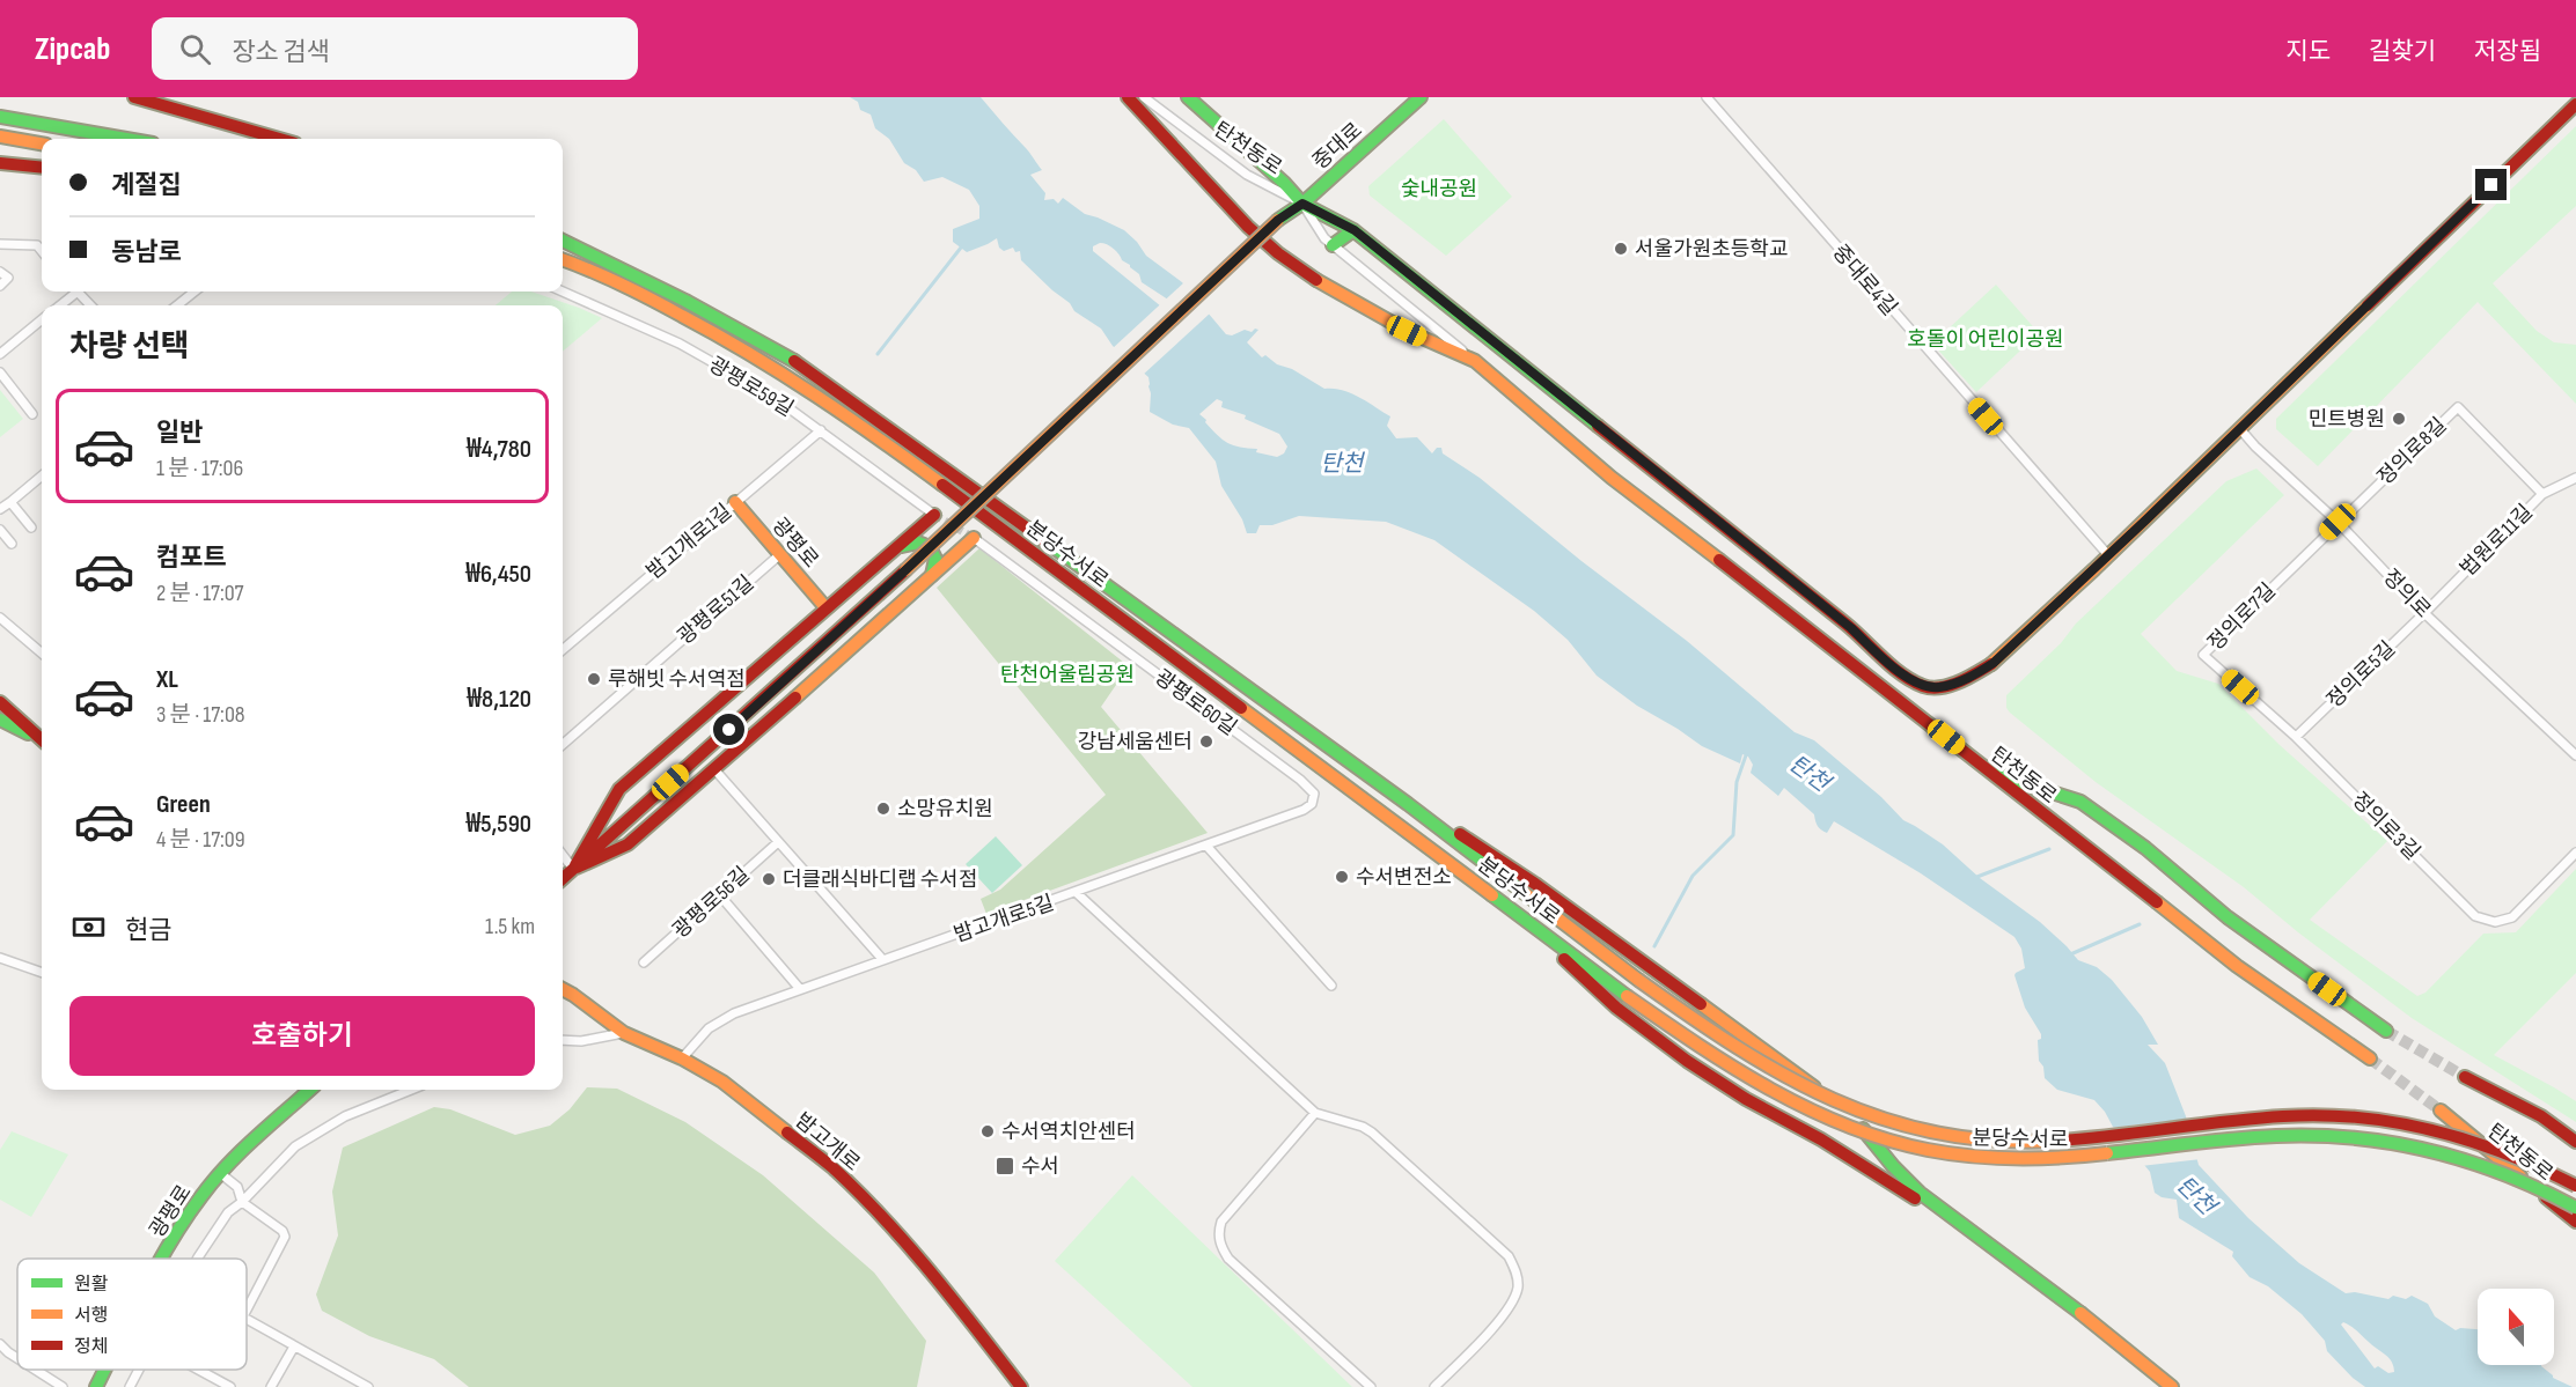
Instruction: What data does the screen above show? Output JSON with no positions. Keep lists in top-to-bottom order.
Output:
{
  "streets": {
    "main road": [
      "중대로",
      "탄천동로",
      "광평로",
      "분당수서로",
      "밤고개로"
    ],
    "street": [
      "중대로4길",
      "광평로59길",
      "정의로8길",
      "법원로11길",
      "밤고개로1길",
      "정의로",
      "광평로51길",
      "정의로7길",
      "정의로5길",
      "광평로60길",
      "정의로3길",
      "광평로56길",
      "밤고개로5길"
    ]
  },
  "crossings": [
    ["중대로", "탄천동로"],
    ["광평로59길", "밤고개로1길"],
    ["정의로8길", "법원로11길"],
    ["정의로8길", "정의로"],
    ["정의로8길", "정의로7길"],
    ["법원로11길", "정의로"],
    ["법원로11길", "정의로5길"],
    ["밤고개로1길", "광평로"],
    ["광평로", "광평로51길"],
    ["정의로", "정의로7길"],
    ["정의로", "정의로5길"],
    ["정의로7길", "정의로5길"],
    ["정의로7길", "정의로3길"],
    ["정의로5길", "정의로3길"],
    ["광평로60길", "밤고개로5길"],
    ["밤고개로5길", "밤고개로"]
  ],
  "water": ["탄천"],
  "parks": ["숯내공원", "호돌이 어린이공원", "탄천어울림공원"],
  "places": {
    "other": [
      "서울가원초등학교",
      "민트병원",
      "루해빗 수서역점",
      "강남세움센터",
      "소망유치원",
      "수서변전소",
      "더클래식바디랩 수서점",
      "수서역치안센터"
    ],
    "transit": ["수서"]
  },
  "legend": ["원활", "서행", "정체"],
  "north": "top",
  "page": {
    "header": "Zipcab",
    "search": "장소 검색",
    "nav": ["지도", "길찾기", "저장됨"],
    "banner": ["계절집", "동남로"],
    "heading": "차량 선택",
    "list": [
      {
        "name": "일반",
        "note": "1 분 · 17:06",
        "value": "₩4,780"
      },
      {
        "name": "컴포트",
        "note": "2 분 · 17:07",
        "value": "₩6,450"
      },
      {
        "name": "XL",
        "note": "3 분 · 17:08",
        "value": "₩8,120"
      },
      {
        "name": "Green",
        "note": "4 분 · 17:09",
        "value": "₩5,590"
      }
    ],
    "pay": ["현금", "1.5 km"],
    "buttons": "호출하기"
  }
}
